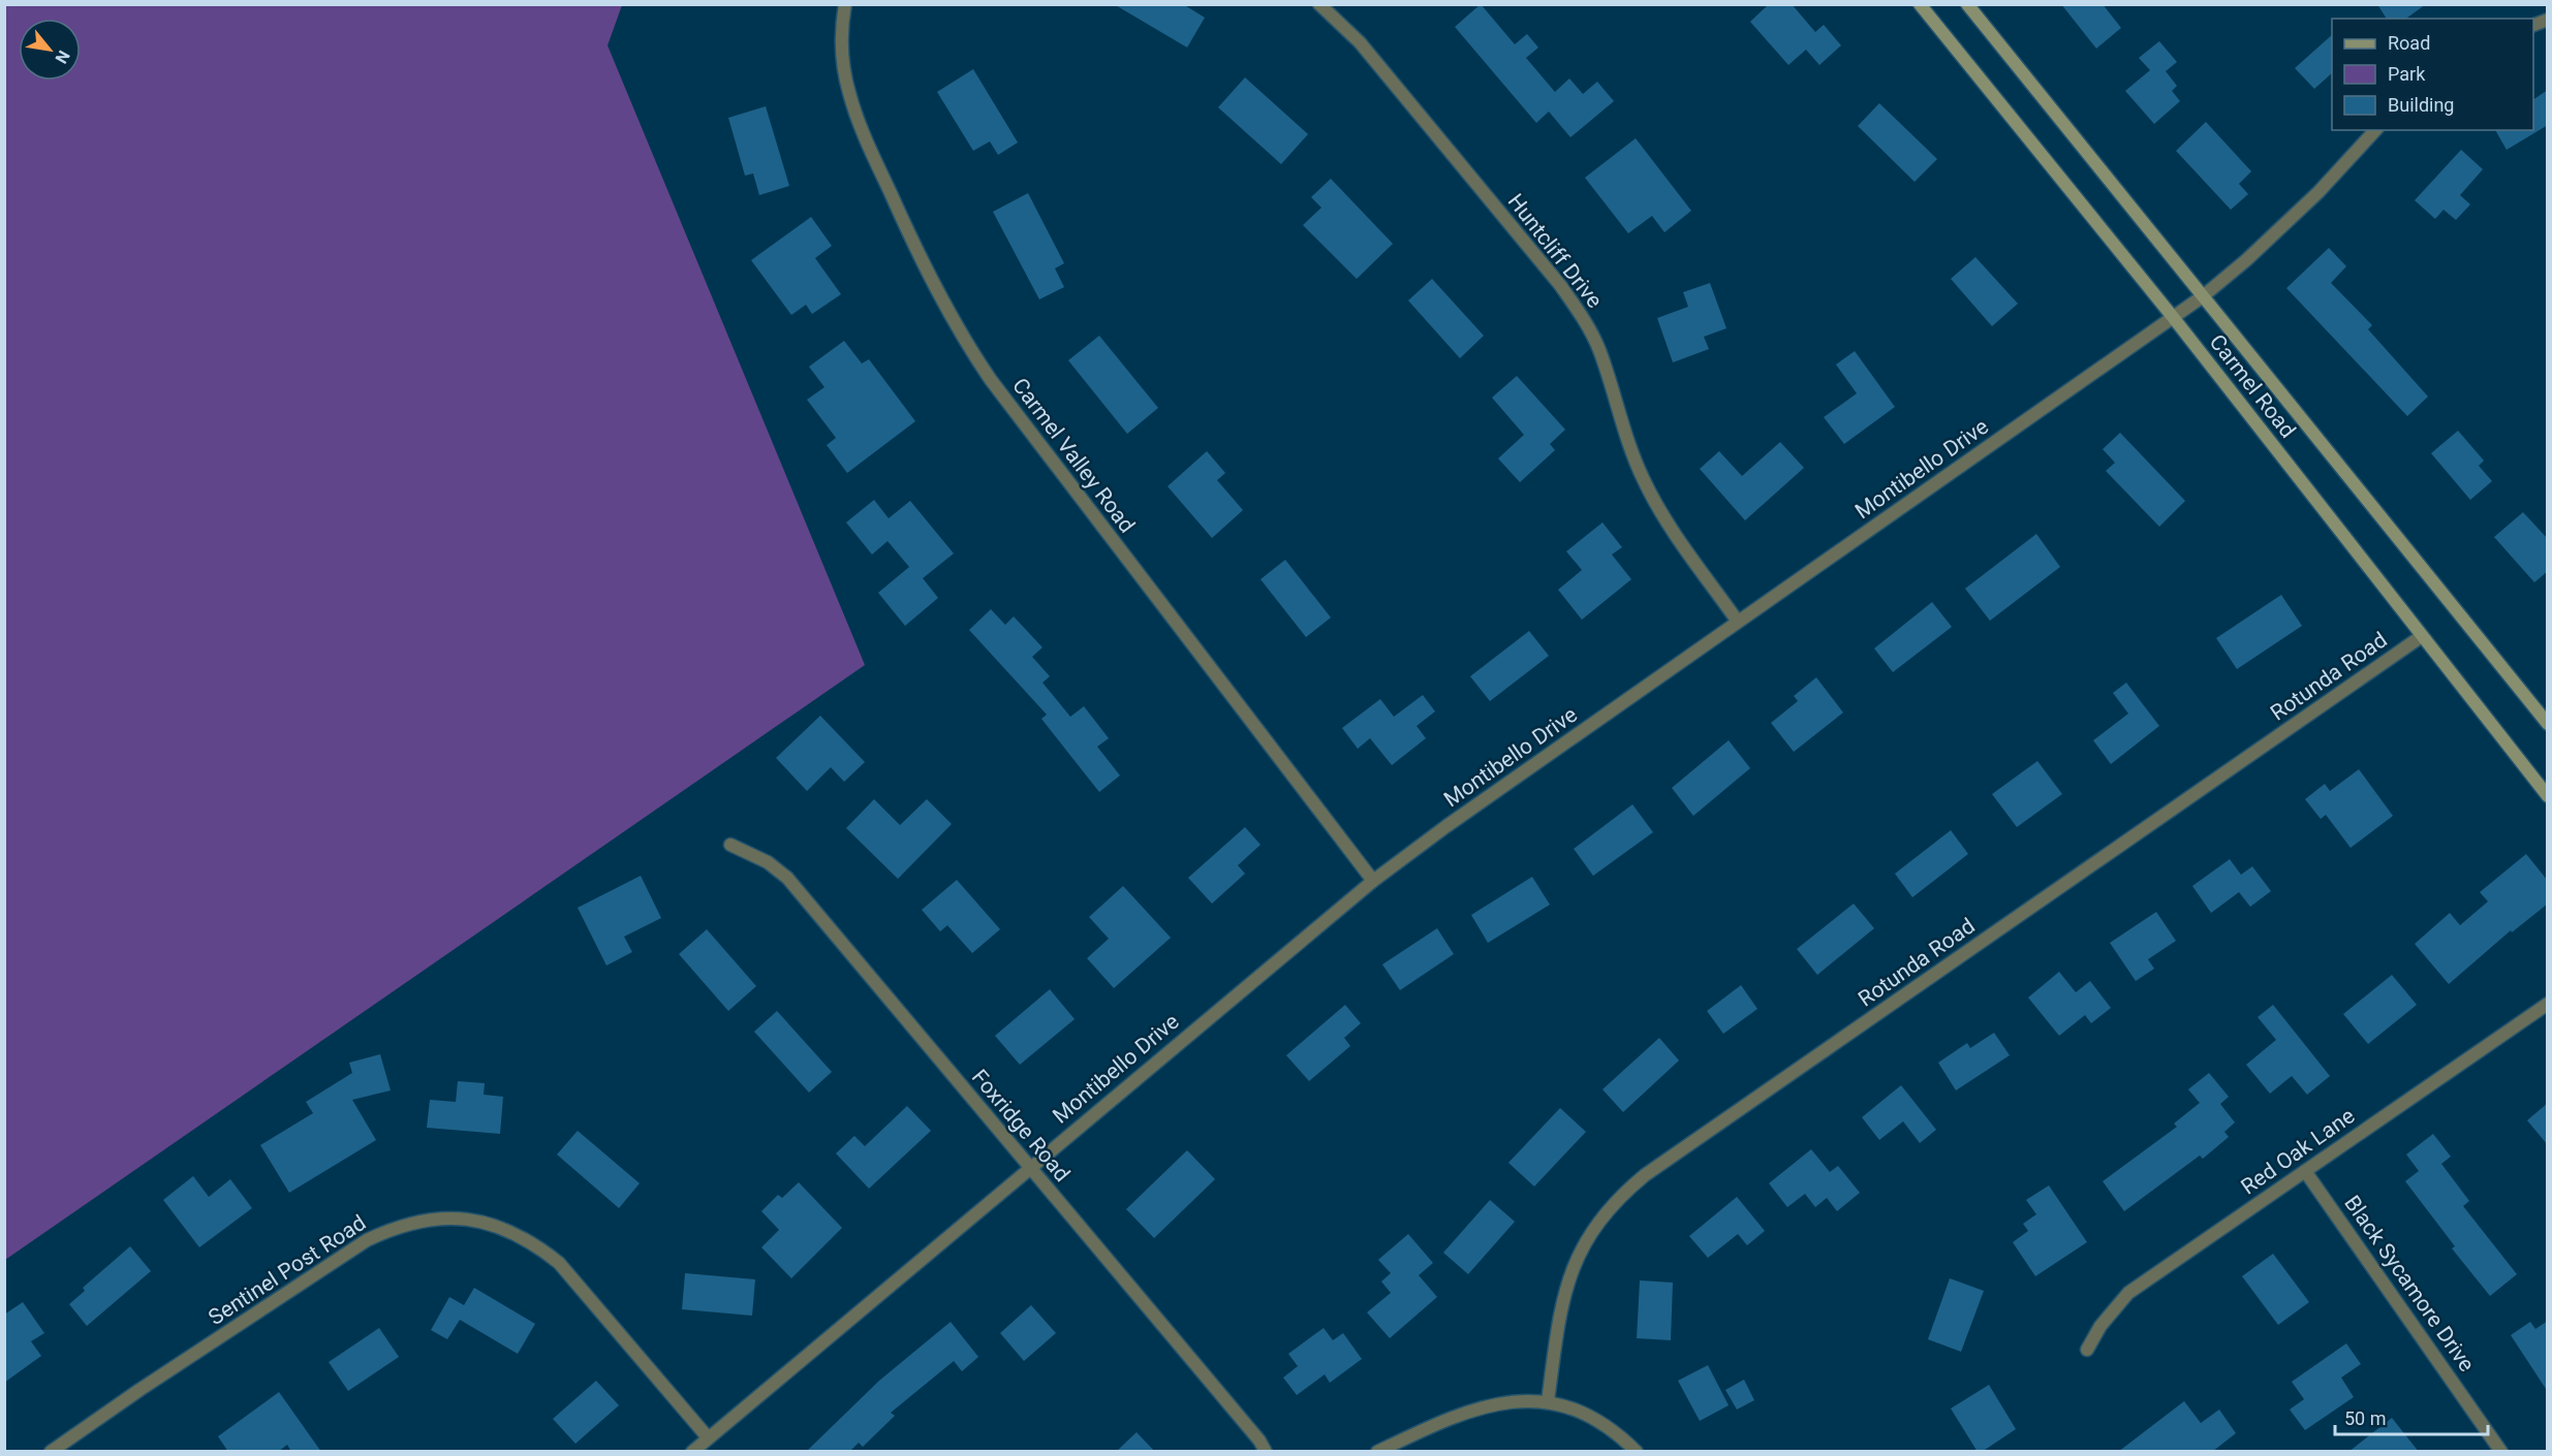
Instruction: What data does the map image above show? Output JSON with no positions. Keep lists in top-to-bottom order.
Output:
{
  "streets": {
    "main road": ["Carmel Road"],
    "street": [
      "Huntcliff Drive",
      "Carmel Valley Road",
      "Montibello Drive",
      "Rotunda Road",
      "Foxridge Road",
      "Red Oak Lane",
      "Sentinel Post Road",
      "Black Sycamore Drive"
    ]
  },
  "crossings": [
    ["Huntcliff Drive", "Montibello Drive"],
    ["Carmel Road", "Montibello Drive"],
    ["Carmel Road", "Rotunda Road"],
    ["Carmel Valley Road", "Montibello Drive"],
    ["Montibello Drive", "Foxridge Road"],
    ["Montibello Drive", "Sentinel Post Road"],
    ["Red Oak Lane", "Black Sycamore Drive"]
  ],
  "legend": ["Road", "Park", "Building"],
  "scale_bar": "50 m",
  "north": "bottom right"
}
